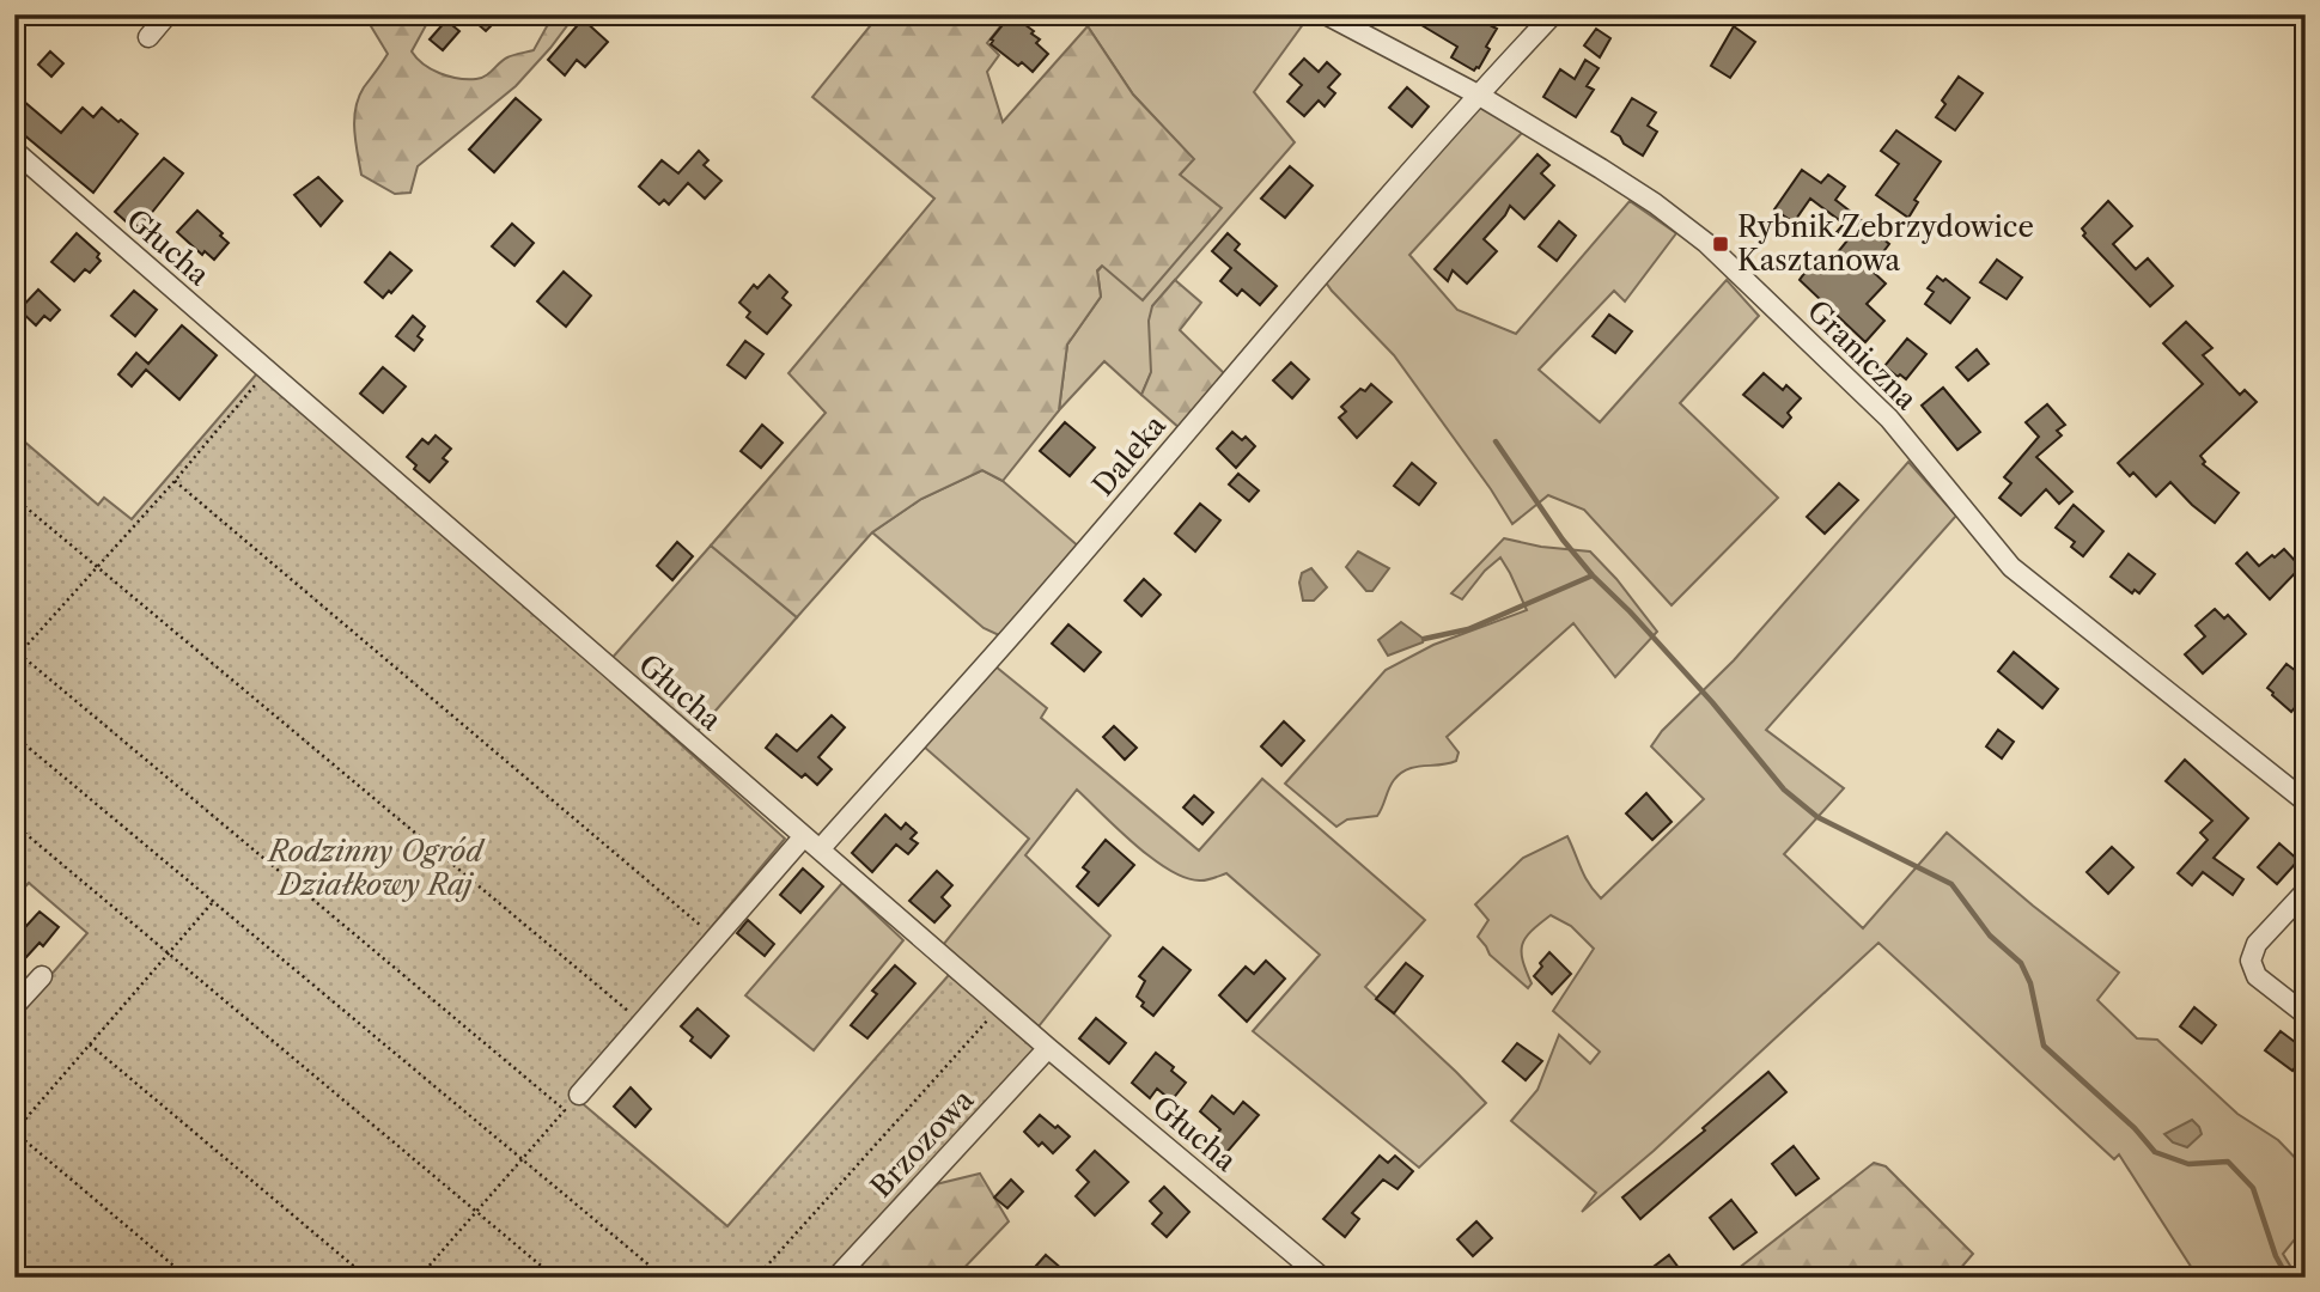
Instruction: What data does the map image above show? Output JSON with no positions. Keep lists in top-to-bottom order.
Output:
{
  "streets": {
    "street": [
      "Głucha",
      "Graniczna",
      "Daleka",
      "Brzozowa"
    ]
  },
  "crossings": [
    ["Głucha", "Daleka"],
    ["Głucha", "Brzozowa"],
    ["Graniczna", "Daleka"]
  ],
  "parks": ["Rodzinny Ogród Działkowy Raj"],
  "places": {
    "transit": ["Rybnik Zebrzydowice Kasztanowa"]
  }
}
